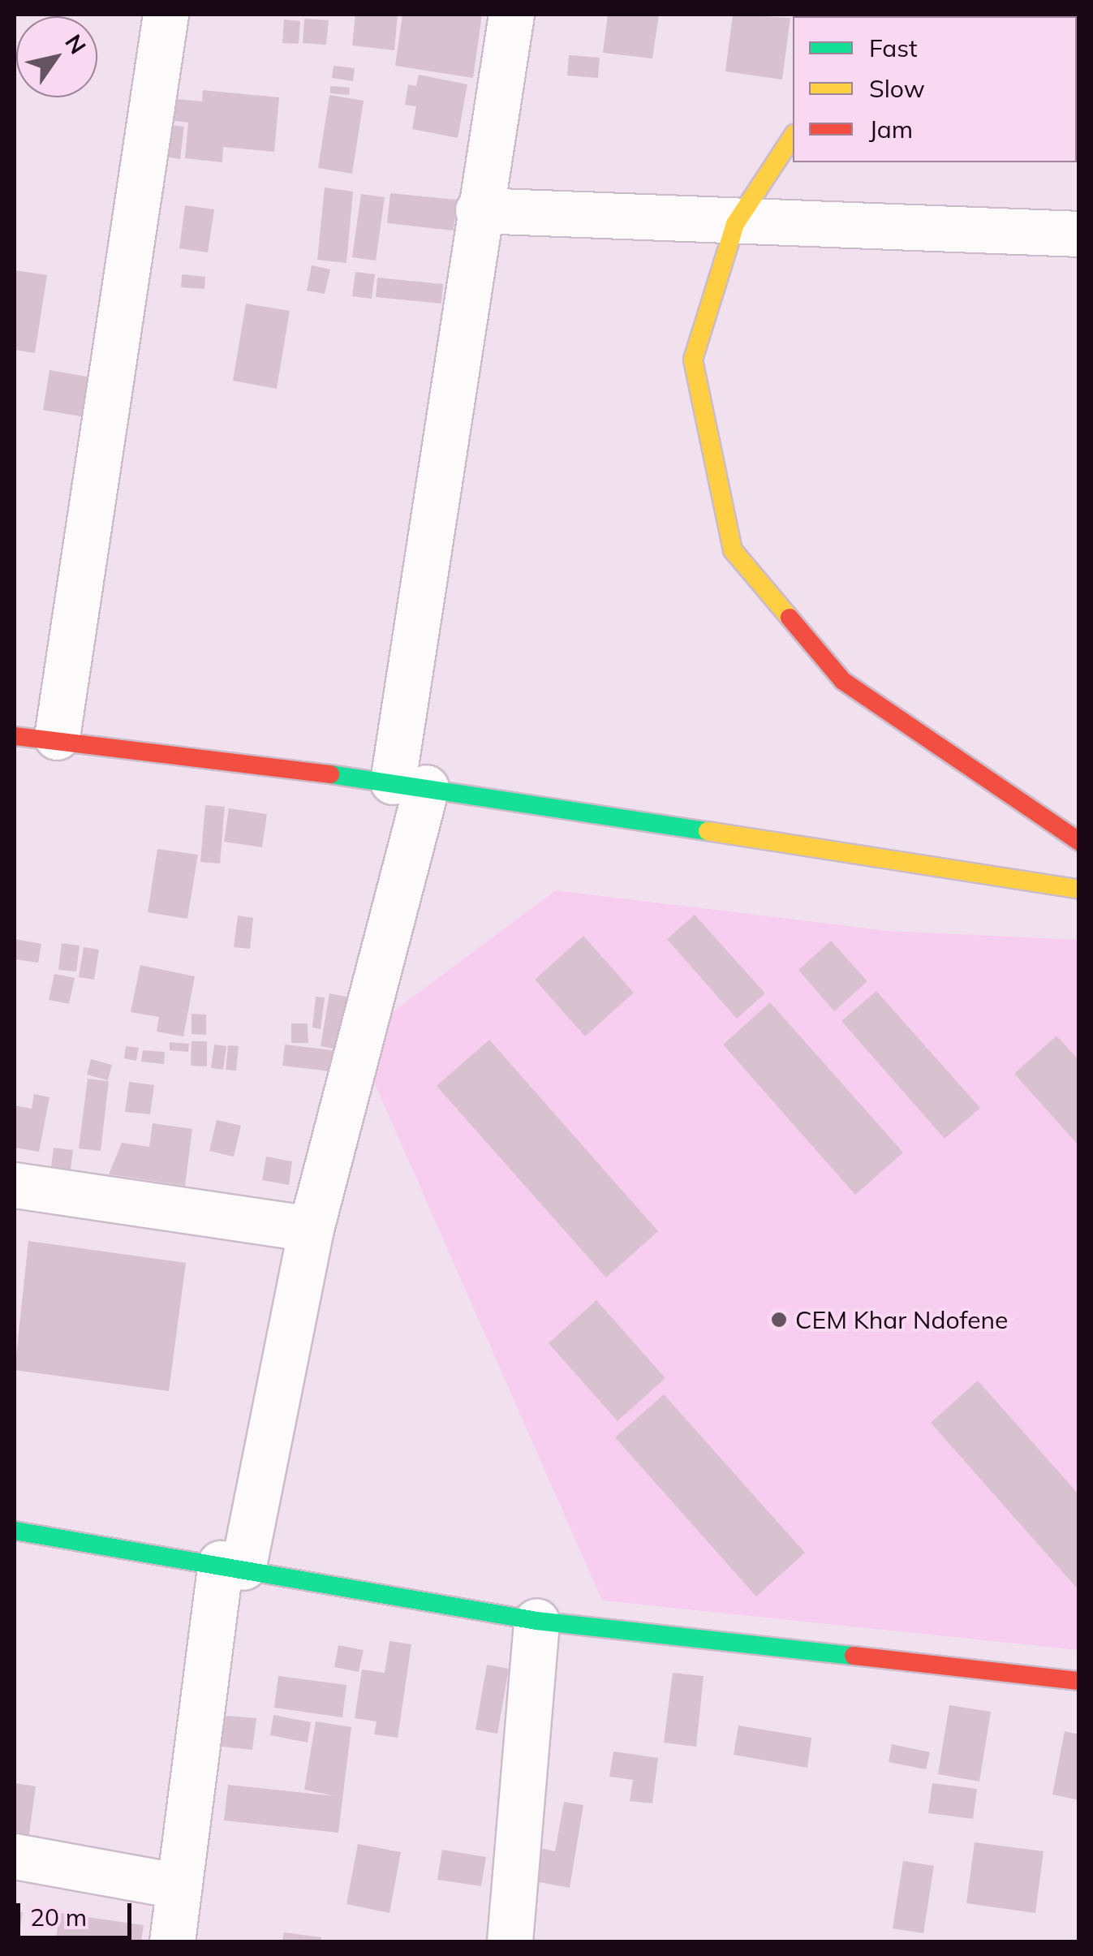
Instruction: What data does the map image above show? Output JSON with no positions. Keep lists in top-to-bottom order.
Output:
{
  "places": ["CEM Khar Ndofene"],
  "legend": ["Fast", "Slow", "Jam"],
  "scale_bar": "20 m",
  "north": "top right"
}
